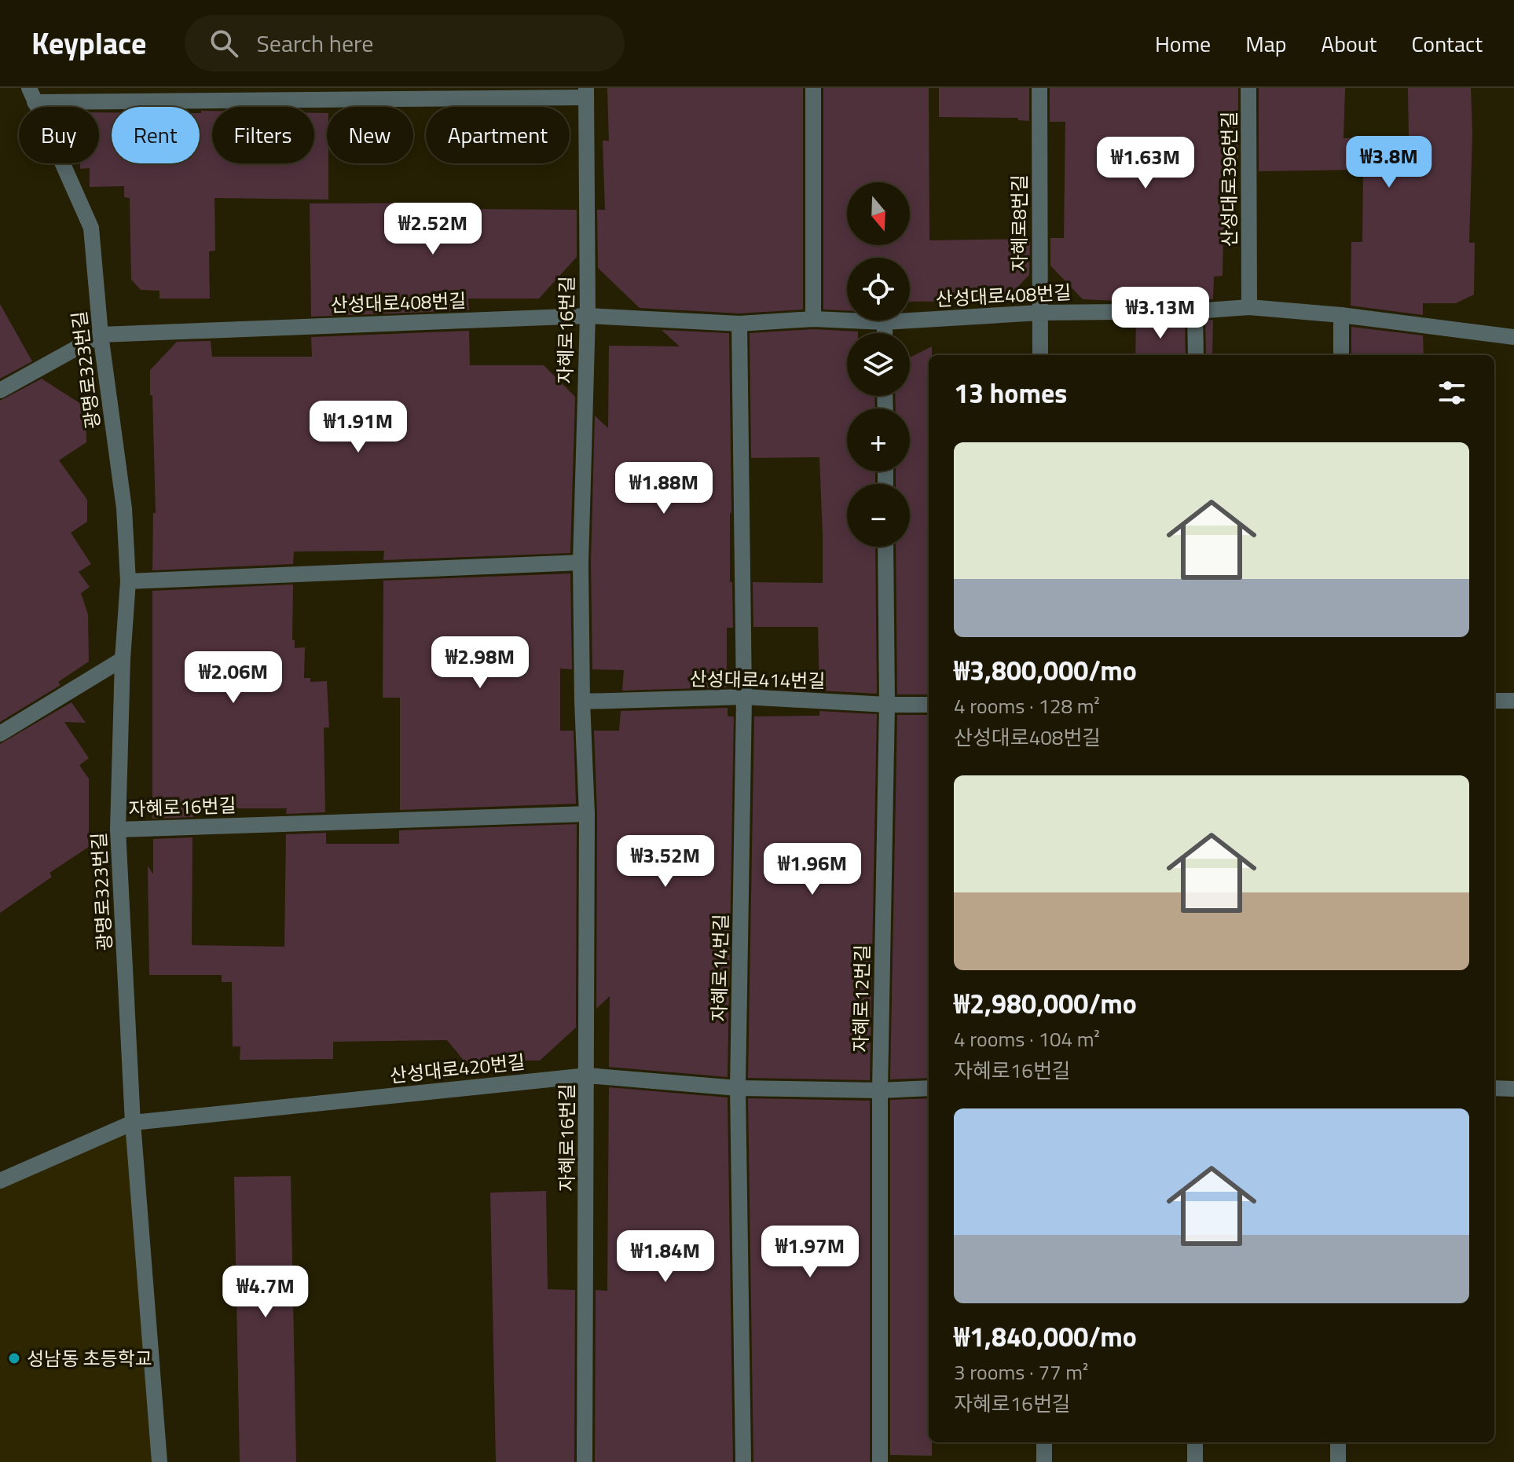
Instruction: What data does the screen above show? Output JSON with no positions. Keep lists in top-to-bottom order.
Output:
{
  "streets": {
    "street": [
      "산성대로396번길",
      "자혜로8번길",
      "산성대로408번길",
      "자혜로16번길",
      "광명로323번길",
      "산성대로414번길",
      "자혜로14번길",
      "자혜로12번길",
      "산성대로420번길"
    ]
  },
  "crossings": [
    ["산성대로396번길", "산성대로408번길"],
    ["자혜로8번길", "산성대로408번길"],
    ["산성대로408번길", "자혜로16번길"],
    ["산성대로408번길", "광명로323번길"],
    ["산성대로408번길", "자혜로14번길"],
    ["자혜로16번길", "광명로323번길"],
    ["자혜로16번길", "산성대로414번길"],
    ["자혜로16번길", "산성대로420번길"],
    ["광명로323번길", "산성대로420번길"],
    ["산성대로414번길", "자혜로14번길"],
    ["산성대로414번길", "자혜로12번길"],
    ["자혜로14번길", "산성대로420번길"],
    ["자혜로12번길", "산성대로420번길"]
  ],
  "places": ["성남동 초등학교"],
  "north": "bottom",
  "page": {
    "header": "Keyplace",
    "search": "Search here",
    "nav": [
      "Home",
      "Map",
      "About",
      "Contact"
    ],
    "chip": [
      "Buy",
      "Rent",
      "Filters",
      "New",
      "Apartment"
    ],
    "price": [
      "₩3.8M",
      "₩1.63M",
      "₩2.52M",
      "₩3.13M",
      "₩1.91M",
      "₩1.88M",
      "₩2.98M",
      "₩2.06M",
      "₩3.52M",
      "₩1.96M",
      "₩1.97M",
      "₩1.84M",
      "₩4.7M"
    ],
    "map_buttons": ["+", "−"],
    "heading": "13 homes",
    "list": [
      {
        "name": "₩3,800,000/mo",
        "note": "4 rooms · 128 m² · 산성대로408번길"
      },
      {
        "name": "₩2,980,000/mo",
        "note": "4 rooms · 104 m² · 자혜로16번길"
      },
      {
        "name": "₩1,840,000/mo",
        "note": "3 rooms · 77 m² · 자혜로16번길"
      }
    ]
  }
}
